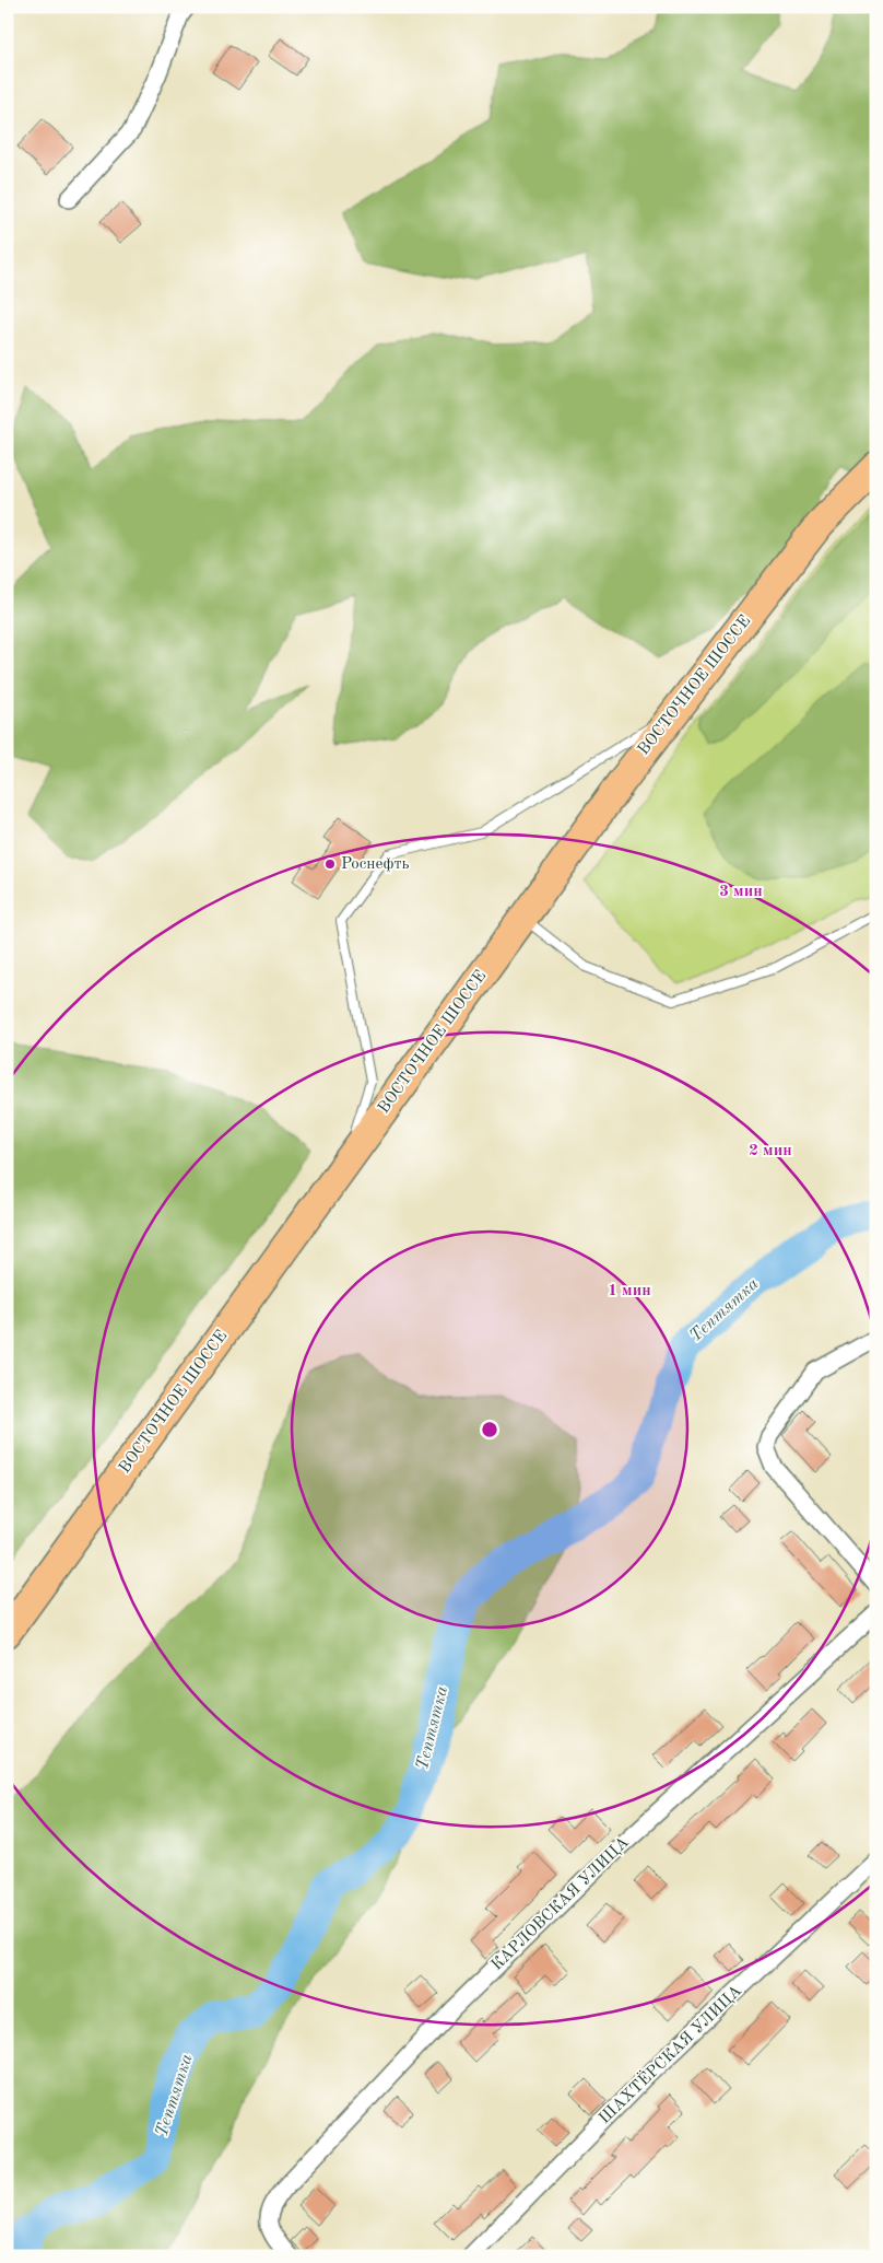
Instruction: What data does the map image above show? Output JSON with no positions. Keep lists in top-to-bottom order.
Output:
{
  "streets": {
    "highway": ["ВОСТОЧНОЕ ШОССЕ"],
    "street": ["КАРЛОВСКАЯ УЛИЦА", "ШАХТЁРСКАЯ УЛИЦА"]
  },
  "water": ["Тептятка"],
  "places": ["Роснефть"],
  "rings": ["3 мин", "2 мин", "1 мин"]
}
